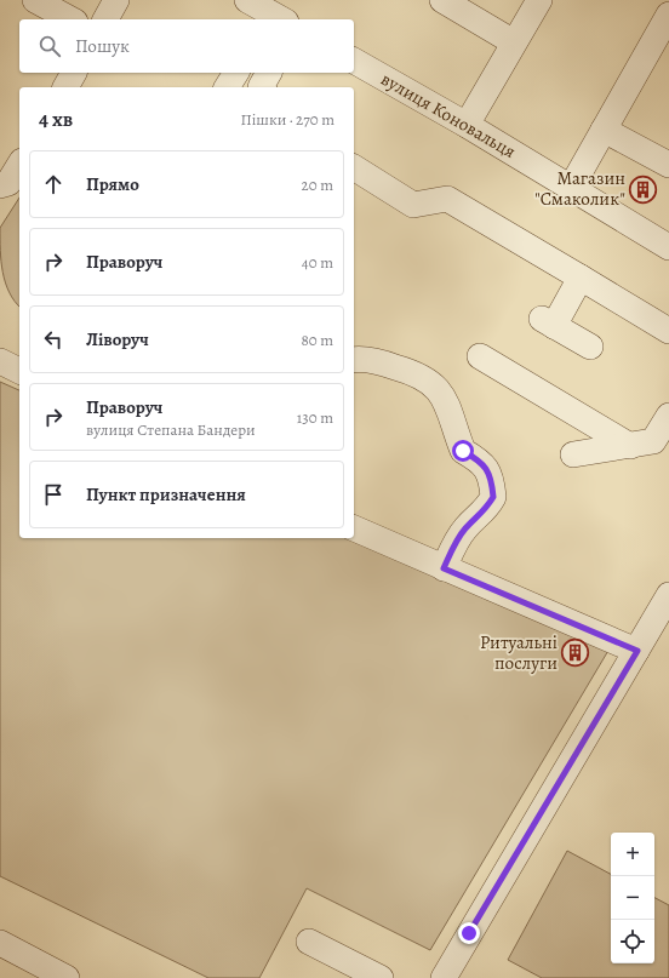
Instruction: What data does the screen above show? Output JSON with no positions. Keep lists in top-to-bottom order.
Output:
{
  "streets": {
    "street": ["вулиця Коновальця"]
  },
  "places": {
    "building": ["Магазин \"Смаколик\"", "Ритуальні послуги"]
  },
  "page": {
    "search": "Пошук",
    "heading": ["4 хв", "Пішки · 270 m"],
    "list": [
      ["Прямо", "20 m"],
      ["Праворуч", "40 m"],
      ["Ліворуч", "80 m"],
      ["Праворуч", "вулиця Степана Бандери", "130 m"],
      "Пункт призначення"
    ],
    "map_buttons": ["+", "−"]
  }
}
